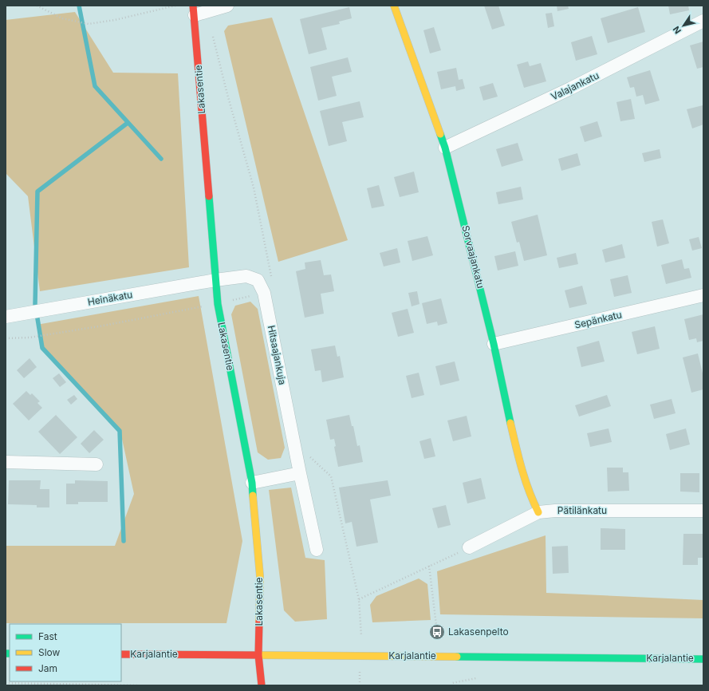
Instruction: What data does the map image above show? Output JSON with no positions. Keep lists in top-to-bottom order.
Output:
{
  "streets": {
    "street": [
      "Valajankatu",
      "Lakasentie",
      "Sorvaajankatu",
      "Heinäkatu",
      "Sepänkatu",
      "Hitsaajankuja",
      "Pätilänkatu",
      "Karjalantie"
    ]
  },
  "crossings": [
    ["Valajankatu", "Sorvaajankatu"],
    ["Lakasentie", "Heinäkatu"],
    ["Lakasentie", "Hitsaajankuja"],
    ["Lakasentie", "Karjalantie"],
    ["Sorvaajankatu", "Sepänkatu"],
    ["Sorvaajankatu", "Pätilänkatu"],
    ["Heinäkatu", "Hitsaajankuja"]
  ],
  "places": {
    "bus stop": ["Lakasenpelto"]
  },
  "legend": ["Fast", "Slow", "Jam"],
  "north": "bottom left"
}
